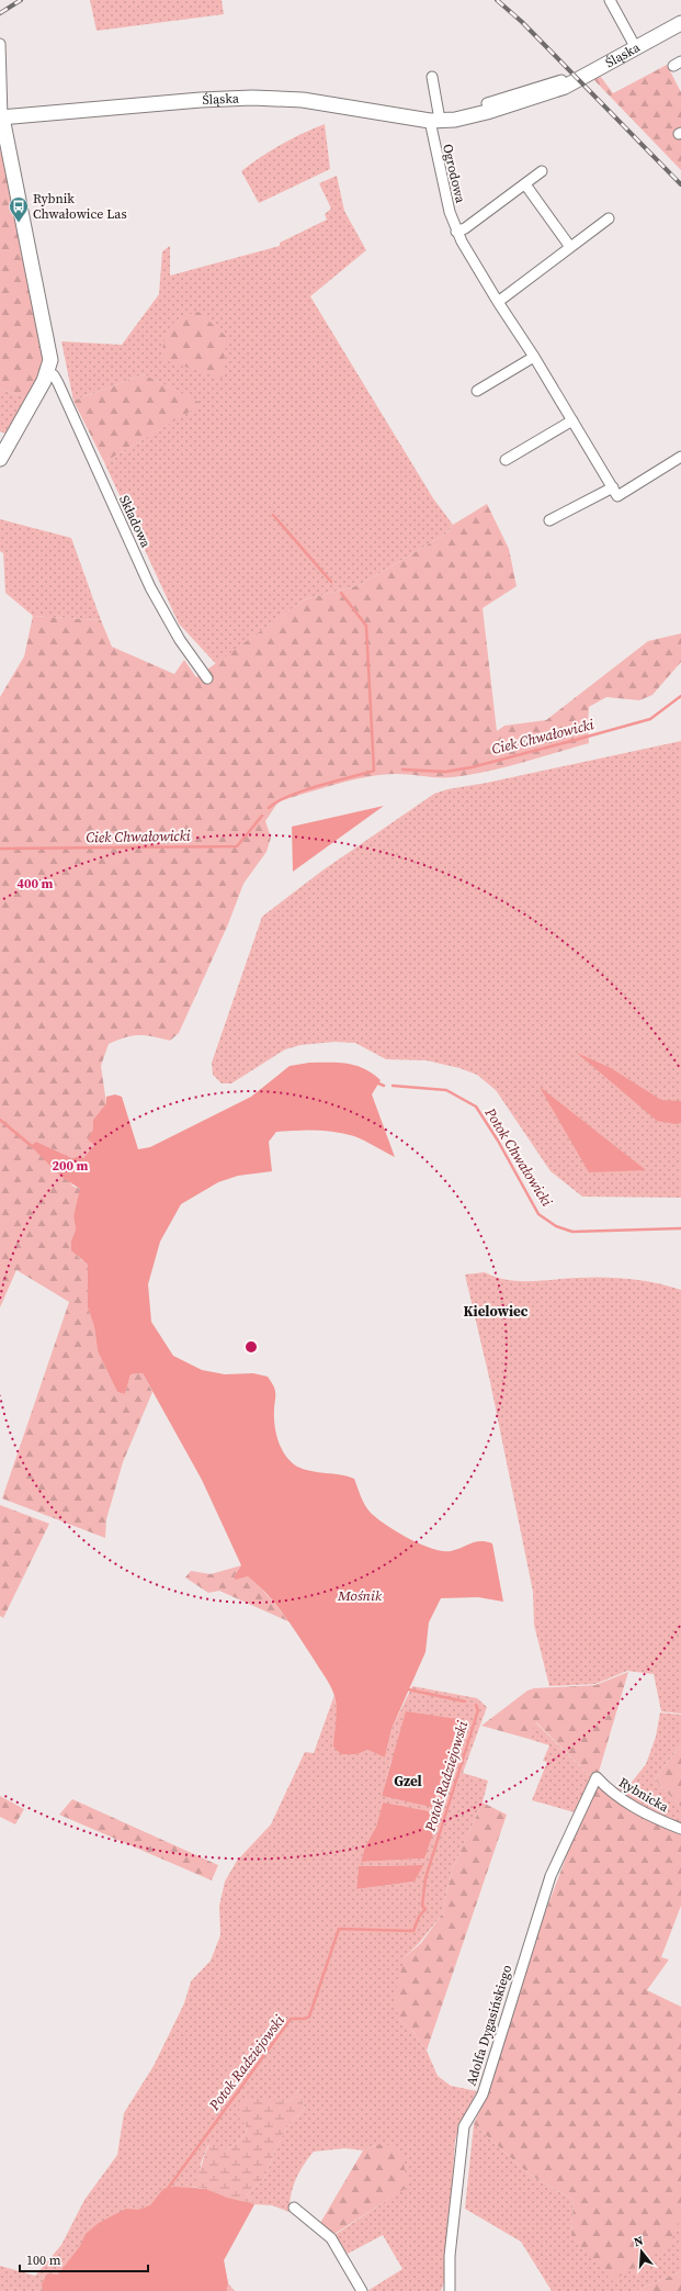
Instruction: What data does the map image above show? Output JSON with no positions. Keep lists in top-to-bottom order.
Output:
{
  "streets": {
    "street": [
      "Śląska",
      "Ogrodowa",
      "Składowa",
      "Rybnicka",
      "Adolfa Dygasińskiego"
    ]
  },
  "crossings": [
    ["Śląska", "Ogrodowa"],
    ["Rybnicka", "Adolfa Dygasińskiego"]
  ],
  "districts": ["Kielowiec", "Gzel"],
  "water": [
    "Ciek Chwałowicki",
    "Potok Chwałowicki",
    "Mośnik",
    "Potok Radziejowski"
  ],
  "places": {
    "bus stop": ["Rybnik Chwałowice Las"]
  },
  "scale_bar": "100 m",
  "north": "top",
  "rings": ["400 m", "200 m"]
}
